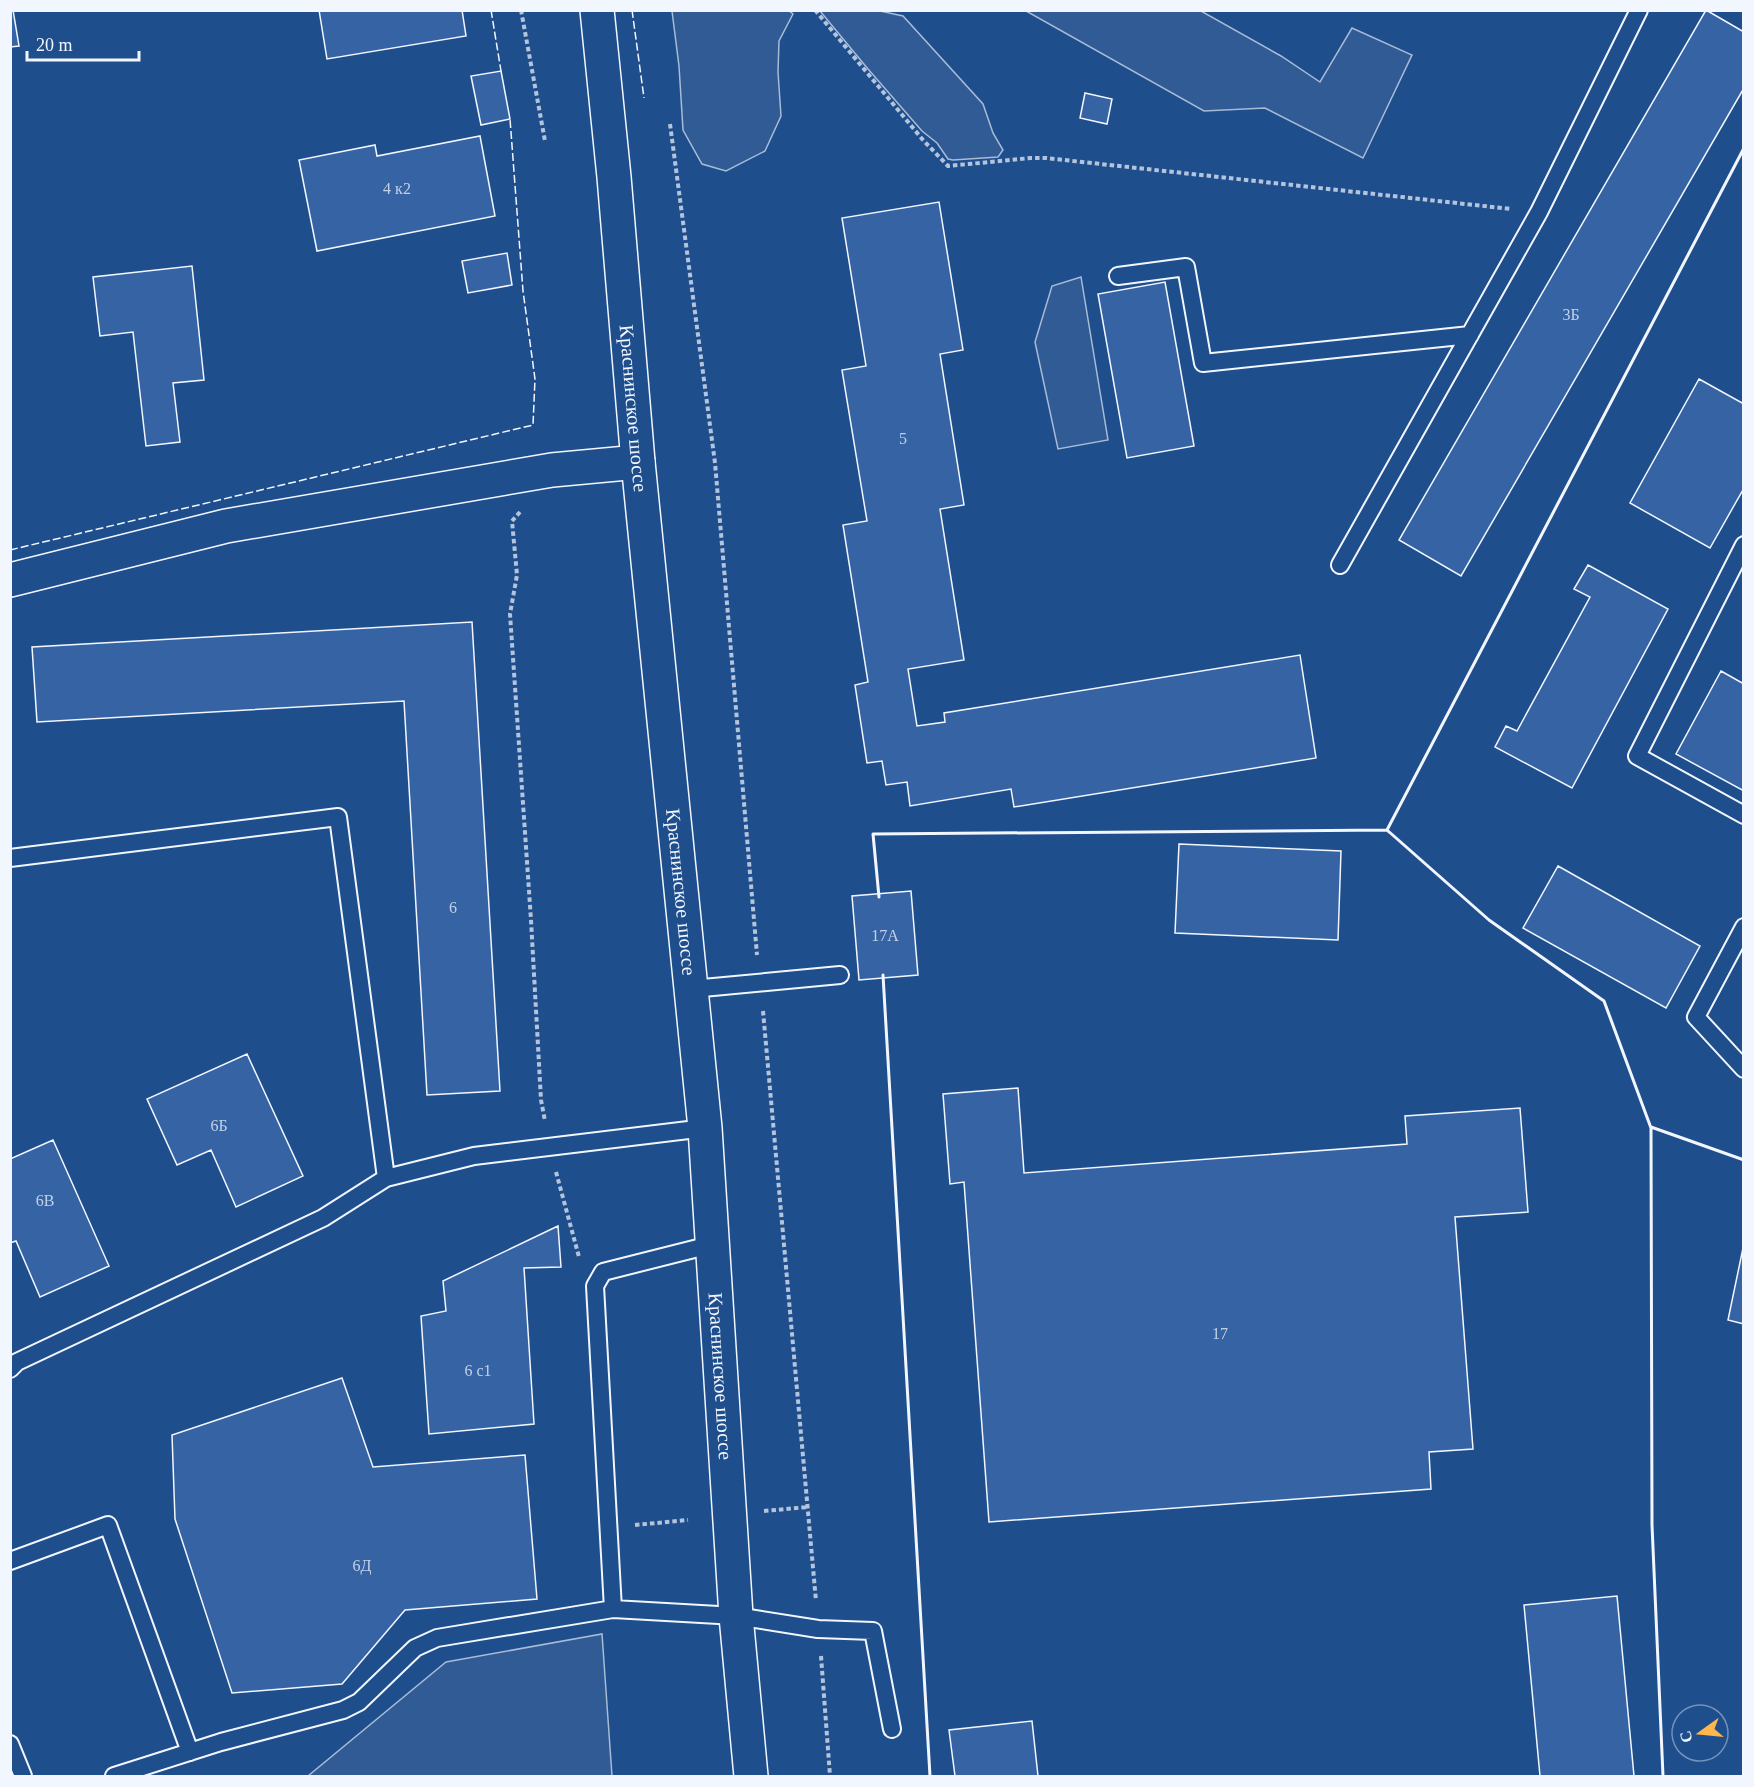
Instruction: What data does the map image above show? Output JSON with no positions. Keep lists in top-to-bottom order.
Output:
{
  "streets": {
    "main road": ["Краснинское шоссе"]
  },
  "house_numbers": [
    "4 к2",
    "3Б",
    "5",
    "6",
    "17А",
    "6Б",
    "6В",
    "17",
    "6 с1",
    "6Д"
  ],
  "scale_bar": "20 m",
  "north": "left"
}
